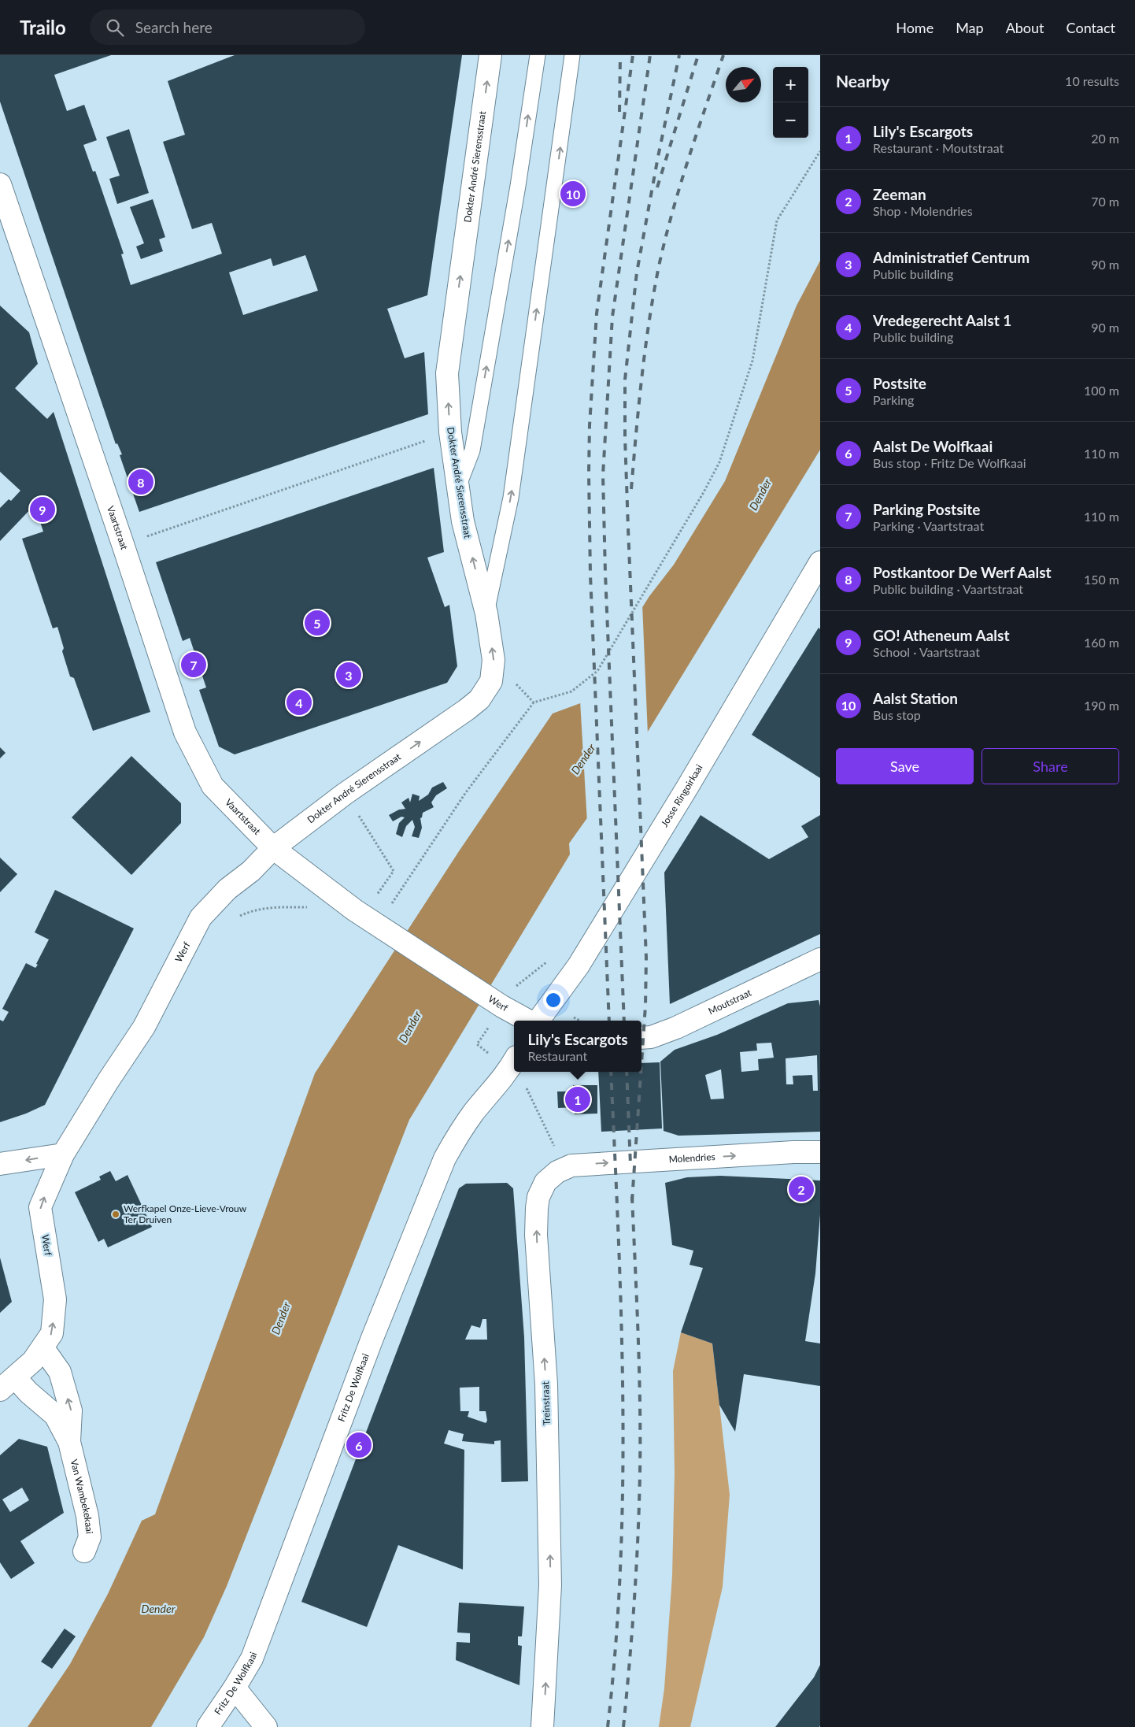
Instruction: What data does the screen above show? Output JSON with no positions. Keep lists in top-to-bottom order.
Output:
{
  "streets": {
    "street": [
      "Dokter André Sierensstraat",
      "Vaartstraat",
      "Josse Ringoirkaai",
      "Werf",
      "Moutstraat",
      "Molendries",
      "Fritz De Wolfkaai",
      "Treinstraat",
      "Van Wambekekaai"
    ]
  },
  "crossings": [
    ["Dokter André Sierensstraat", "Vaartstraat"],
    ["Dokter André Sierensstraat", "Werf"],
    ["Vaartstraat", "Werf"],
    ["Werf", "Van Wambekekaai"],
    ["Molendries", "Treinstraat"]
  ],
  "one_way": ["Dokter André Sierensstraat", "Molendries", "Treinstraat"],
  "water": ["Dender"],
  "places": ["Werfkapel Onze-Lieve-Vrouw Ter Druiven"],
  "north": "top right",
  "page": {
    "header": "Trailo",
    "search": "Search here",
    "nav": [
      "Home",
      "Map",
      "About",
      "Contact"
    ],
    "heading": ["Nearby", "10 results"],
    "map_buttons": ["+", "−"],
    "list": [
      {
        "mark": "1",
        "name": "Lily's Escargots",
        "note": "Restaurant · Moutstraat",
        "value": "20 m"
      },
      {
        "mark": "2",
        "name": "Zeeman",
        "note": "Shop · Molendries",
        "value": "70 m"
      },
      {
        "mark": "3",
        "name": "Administratief Centrum",
        "note": "Public building",
        "value": "90 m"
      },
      {
        "mark": "4",
        "name": "Vredegerecht Aalst 1",
        "note": "Public building",
        "value": "90 m"
      },
      {
        "mark": "5",
        "name": "Postsite",
        "note": "Parking",
        "value": "100 m"
      },
      {
        "mark": "6",
        "name": "Aalst De Wolfkaai",
        "note": "Bus stop · Fritz De Wolfkaai",
        "value": "110 m"
      },
      {
        "mark": "7",
        "name": "Parking Postsite",
        "note": "Parking · Vaartstraat",
        "value": "110 m"
      },
      {
        "mark": "8",
        "name": "Postkantoor De Werf Aalst",
        "note": "Public building · Vaartstraat",
        "value": "150 m"
      },
      {
        "mark": "9",
        "name": "GO! Atheneum Aalst",
        "note": "School · Vaartstraat",
        "value": "160 m"
      },
      {
        "mark": "10",
        "name": "Aalst Station",
        "note": "Bus stop",
        "value": "190 m"
      }
    ],
    "pins": [
      "10",
      "8",
      "9",
      "5",
      "7",
      "3",
      "4",
      "1",
      "2",
      "6"
    ],
    "buttons": ["Save", "Share"],
    "popup": ["Lily's Escargots", "Restaurant"]
  }
}
